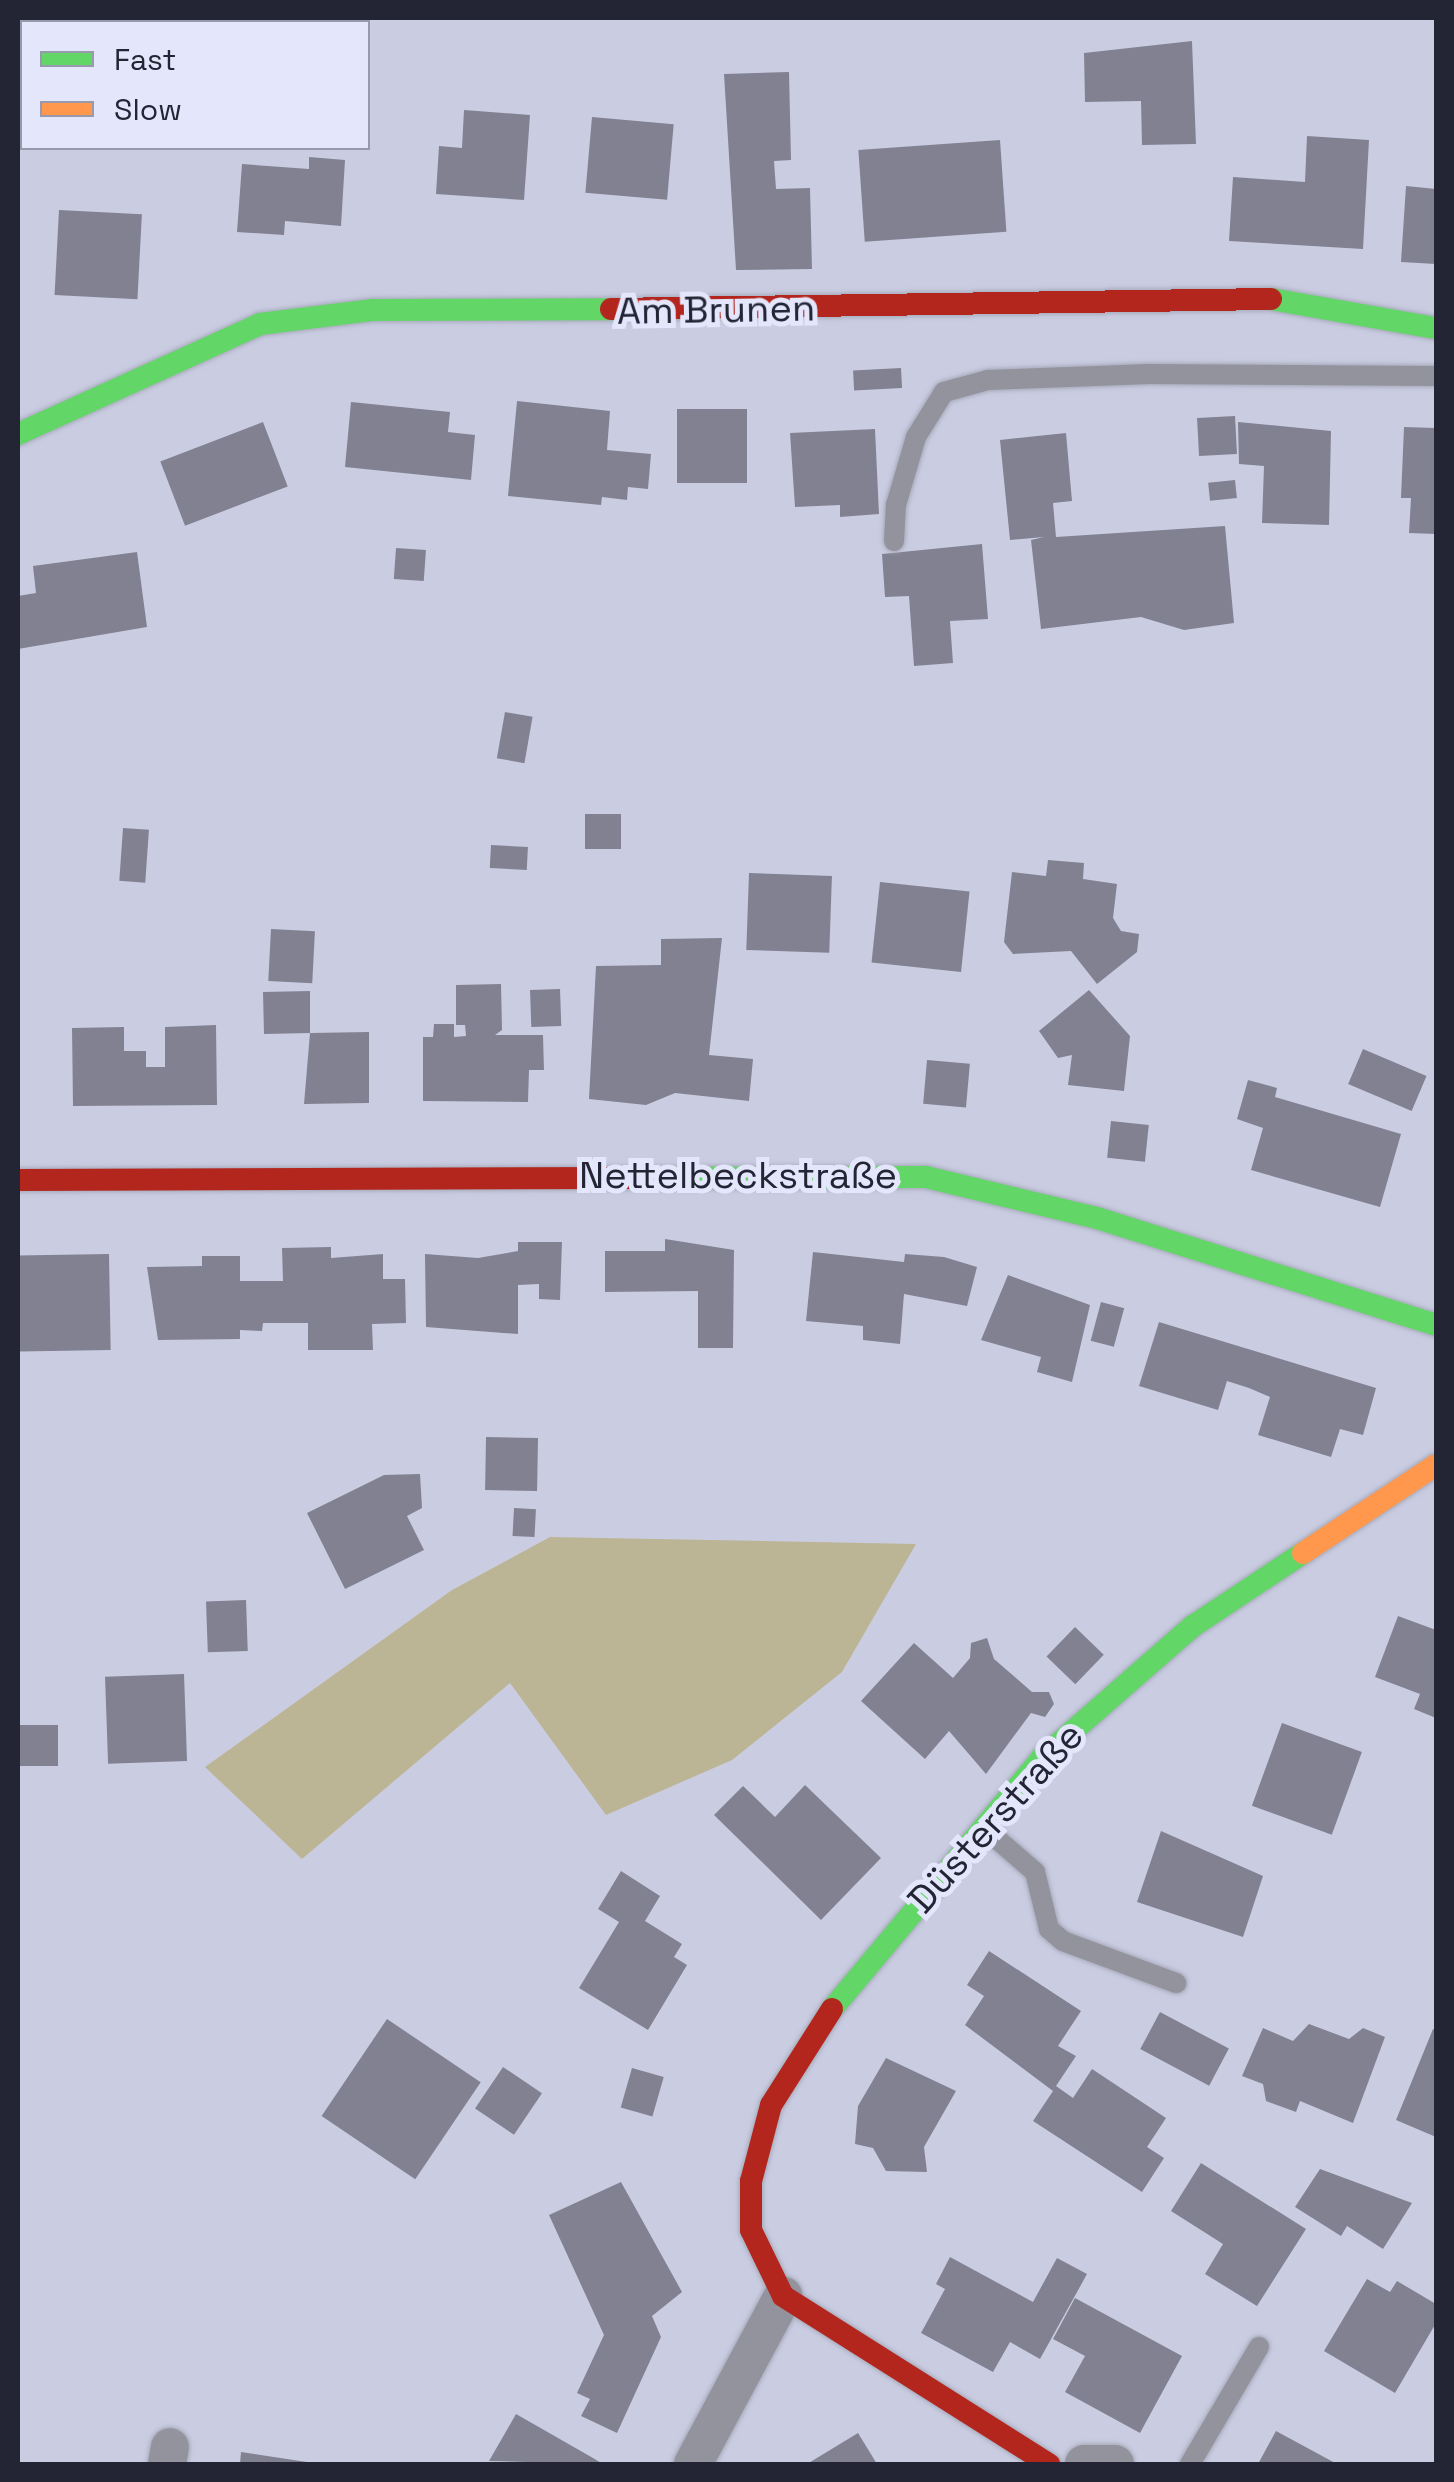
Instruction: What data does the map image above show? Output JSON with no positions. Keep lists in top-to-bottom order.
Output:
{
  "streets": {
    "street": ["Am Brunen", "Nettelbeckstraße", "Düsterstraße"]
  },
  "legend": ["Fast", "Slow"]
}
